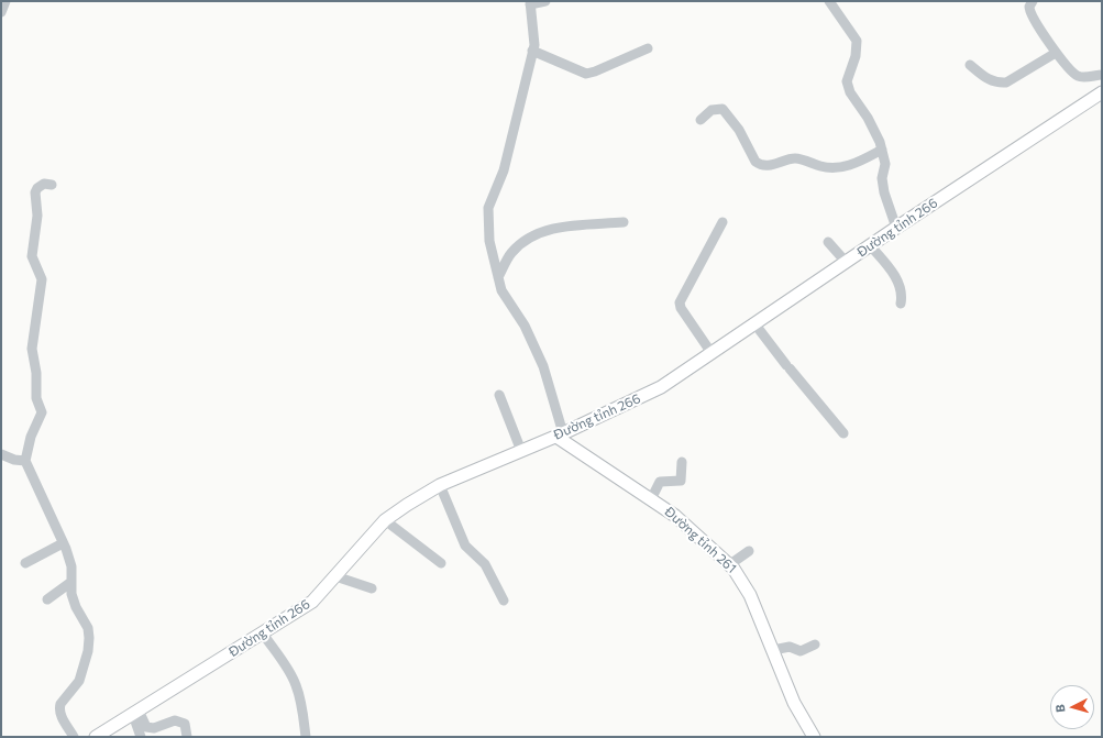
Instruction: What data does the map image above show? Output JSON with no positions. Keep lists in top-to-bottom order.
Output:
{
  "streets": {
    "main road": ["Đường tỉnh 266", "Đường tỉnh 261"]
  },
  "crossings": [
    ["Đường tỉnh 266", "Đường tỉnh 261"]
  ],
  "north": "left"
}
